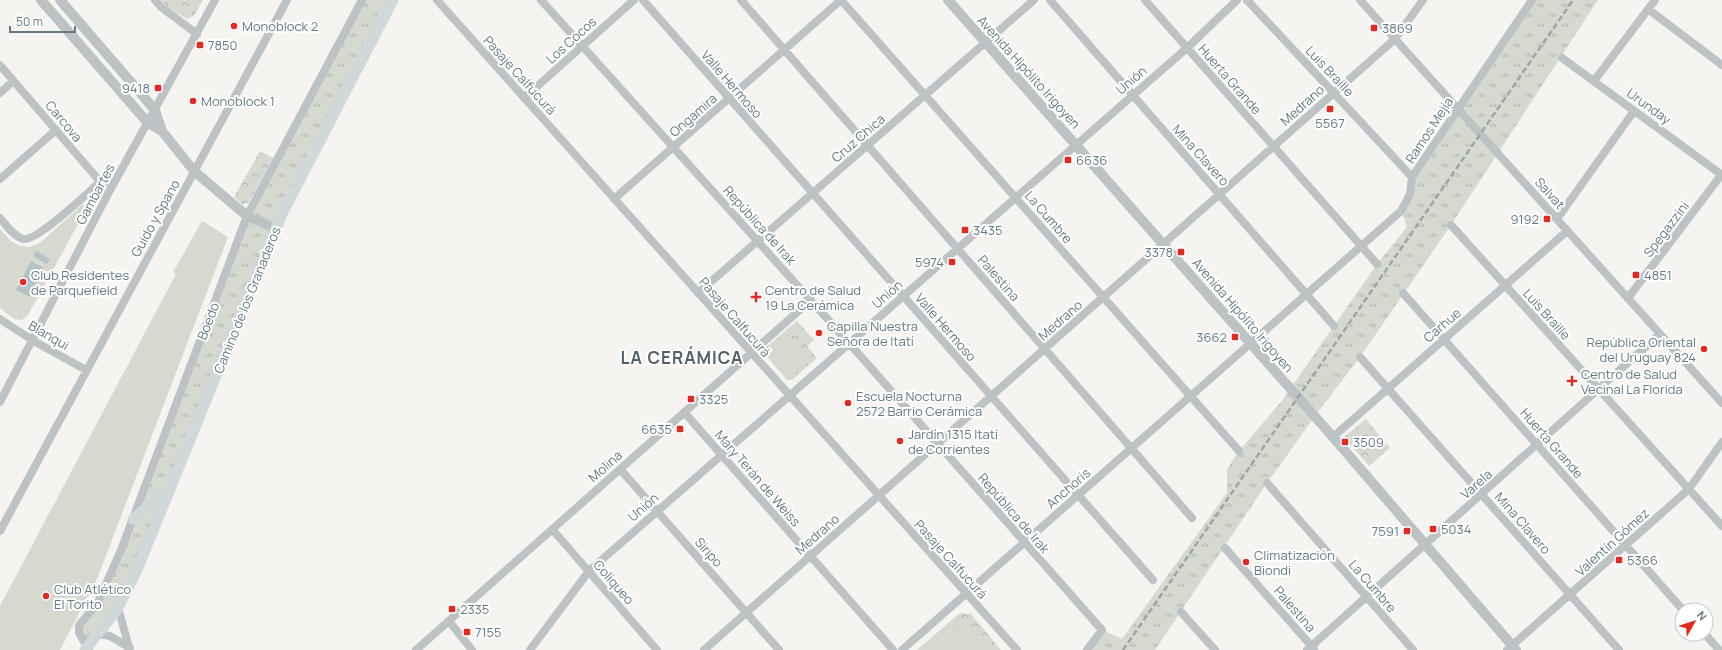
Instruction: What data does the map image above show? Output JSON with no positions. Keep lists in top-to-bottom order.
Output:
{
  "streets": {
    "main road": ["Camino de los Granaderos", "Boedo"],
    "street": [
      "Los Cocos",
      "Luis Braille",
      "Avenida Hipólito Irigoyen",
      "Pasaje Calfucurá",
      "Huerta Grande",
      "Unión",
      "Valle Hermoso",
      "Medrano",
      "Urunday",
      "Ongamira",
      "Carcova",
      "Ramos Mejía",
      "Cruz Chica",
      "Mina Clavero",
      "Salvat",
      "Gambartes",
      "La Cumbre",
      "Guido y Spano",
      "República de Irak",
      "Spegazzini",
      "Palestina",
      "Carhue",
      "Blanqui",
      "Molina",
      "Mary Terán de Weiss",
      "Varela",
      "Anchoris",
      "Valentín Gómez",
      "Siripo",
      "Coliqueo"
    ]
  },
  "crossings": [
    ["Los Cocos", "Pasaje Calfucurá"],
    ["Los Cocos", "República de Irak"],
    ["Luis Braille", "Medrano"],
    ["Luis Braille", "Ramos Mejía"],
    ["Luis Braille", "Carhue"],
    ["Luis Braille", "Varela"],
    ["Luis Braille", "Valentín Gómez"],
    ["Avenida Hipólito Irigoyen", "Unión"],
    ["Avenida Hipólito Irigoyen", "Medrano"],
    ["Avenida Hipólito Irigoyen", "Ramos Mejía"],
    ["Avenida Hipólito Irigoyen", "Cruz Chica"],
    ["Avenida Hipólito Irigoyen", "Carhue"],
    ["Avenida Hipólito Irigoyen", "Varela"],
    ["Avenida Hipólito Irigoyen", "Anchoris"],
    ["Avenida Hipólito Irigoyen", "Valentín Gómez"],
    ["Pasaje Calfucurá", "Unión"],
    ["Pasaje Calfucurá", "Medrano"],
    ["Pasaje Calfucurá", "Ongamira"],
    ["Pasaje Calfucurá", "Cruz Chica"],
    ["Pasaje Calfucurá", "Molina"],
    ["Pasaje Calfucurá", "Anchoris"],
    ["Huerta Grande", "Unión"],
    ["Huerta Grande", "Medrano"],
    ["Huerta Grande", "Ramos Mejía"],
    ["Huerta Grande", "Carhue"],
    ["Huerta Grande", "Varela"],
    ["Huerta Grande", "Valentín Gómez"],
    ["Unión", "Valle Hermoso"],
    ["Unión", "Mina Clavero"],
    ["Unión", "La Cumbre"],
    ["Unión", "República de Irak"],
    ["Unión", "Palestina"],
    ["Unión", "Mary Terán de Weiss"],
    ["Unión", "Siripo"],
    ["Unión", "Coliqueo"],
    ["Valle Hermoso", "Medrano"],
    ["Valle Hermoso", "Ongamira"],
    ["Valle Hermoso", "Cruz Chica"],
    ["Valle Hermoso", "Anchoris"],
    ["Medrano", "Mina Clavero"],
    ["Medrano", "Salvat"],
    ["Medrano", "La Cumbre"],
    ["Medrano", "República de Irak"],
    ["Medrano", "Palestina"],
    ["Medrano", "Mary Terán de Weiss"],
    ["Medrano", "Siripo"],
    ["Urunday", "Spegazzini"],
    ["Ongamira", "La Cumbre"],
    ["Ongamira", "República de Irak"],
    ["Ongamira", "Palestina"],
    ["Carcova", "Gambartes"],
    ["Ramos Mejía", "Mina Clavero"],
    ["Ramos Mejía", "Salvat"],
    ["Ramos Mejía", "Anchoris"],
    ["Cruz Chica", "La Cumbre"],
    ["Cruz Chica", "República de Irak"],
    ["Cruz Chica", "Palestina"],
    ["Mina Clavero", "Carhue"],
    ["Mina Clavero", "Varela"],
    ["Mina Clavero", "Valentín Gómez"],
    ["Salvat", "Spegazzini"],
    ["Salvat", "Carhue"],
    ["Salvat", "Varela"],
    ["Gambartes", "Blanqui"],
    ["La Cumbre", "Varela"],
    ["La Cumbre", "Anchoris"],
    ["Guido y Spano", "Blanqui"],
    ["República de Irak", "Molina"],
    ["República de Irak", "Anchoris"],
    ["Palestina", "Varela"],
    ["Palestina", "Anchoris"],
    ["Camino de los Granaderos", "Boedo"],
    ["Molina", "Mary Terán de Weiss"],
    ["Molina", "Siripo"],
    ["Molina", "Coliqueo"]
  ],
  "districts": ["LA CERÁMICA"],
  "places": {
    "other": [
      "Monoblock 2",
      "Monoblock 1",
      "Club Residentes de Parquefield",
      "Capilla Nuestra Señora de Itatí",
      "República Oriental del Uruguay 824",
      "Escuela Nocturna 2572 Barrio Cerámica",
      "Jardín 1315 Itatí de Corrientes",
      "Climatización Biondi",
      "Club Atlético El Torito"
    ],
    "transit": [
      "3869",
      "7850",
      "9418",
      "5567",
      "6636",
      "9192",
      "3435",
      "3378",
      "5974",
      "4851",
      "3662",
      "3325",
      "6635",
      "3509",
      "5034",
      "7591",
      "5366",
      "2335",
      "7155"
    ],
    "health": ["Centro de Salud 19 La Cerámica", "Centro de Salud Vecinal La Florida"]
  },
  "scale_bar": "50 m",
  "north": "top right"
}
